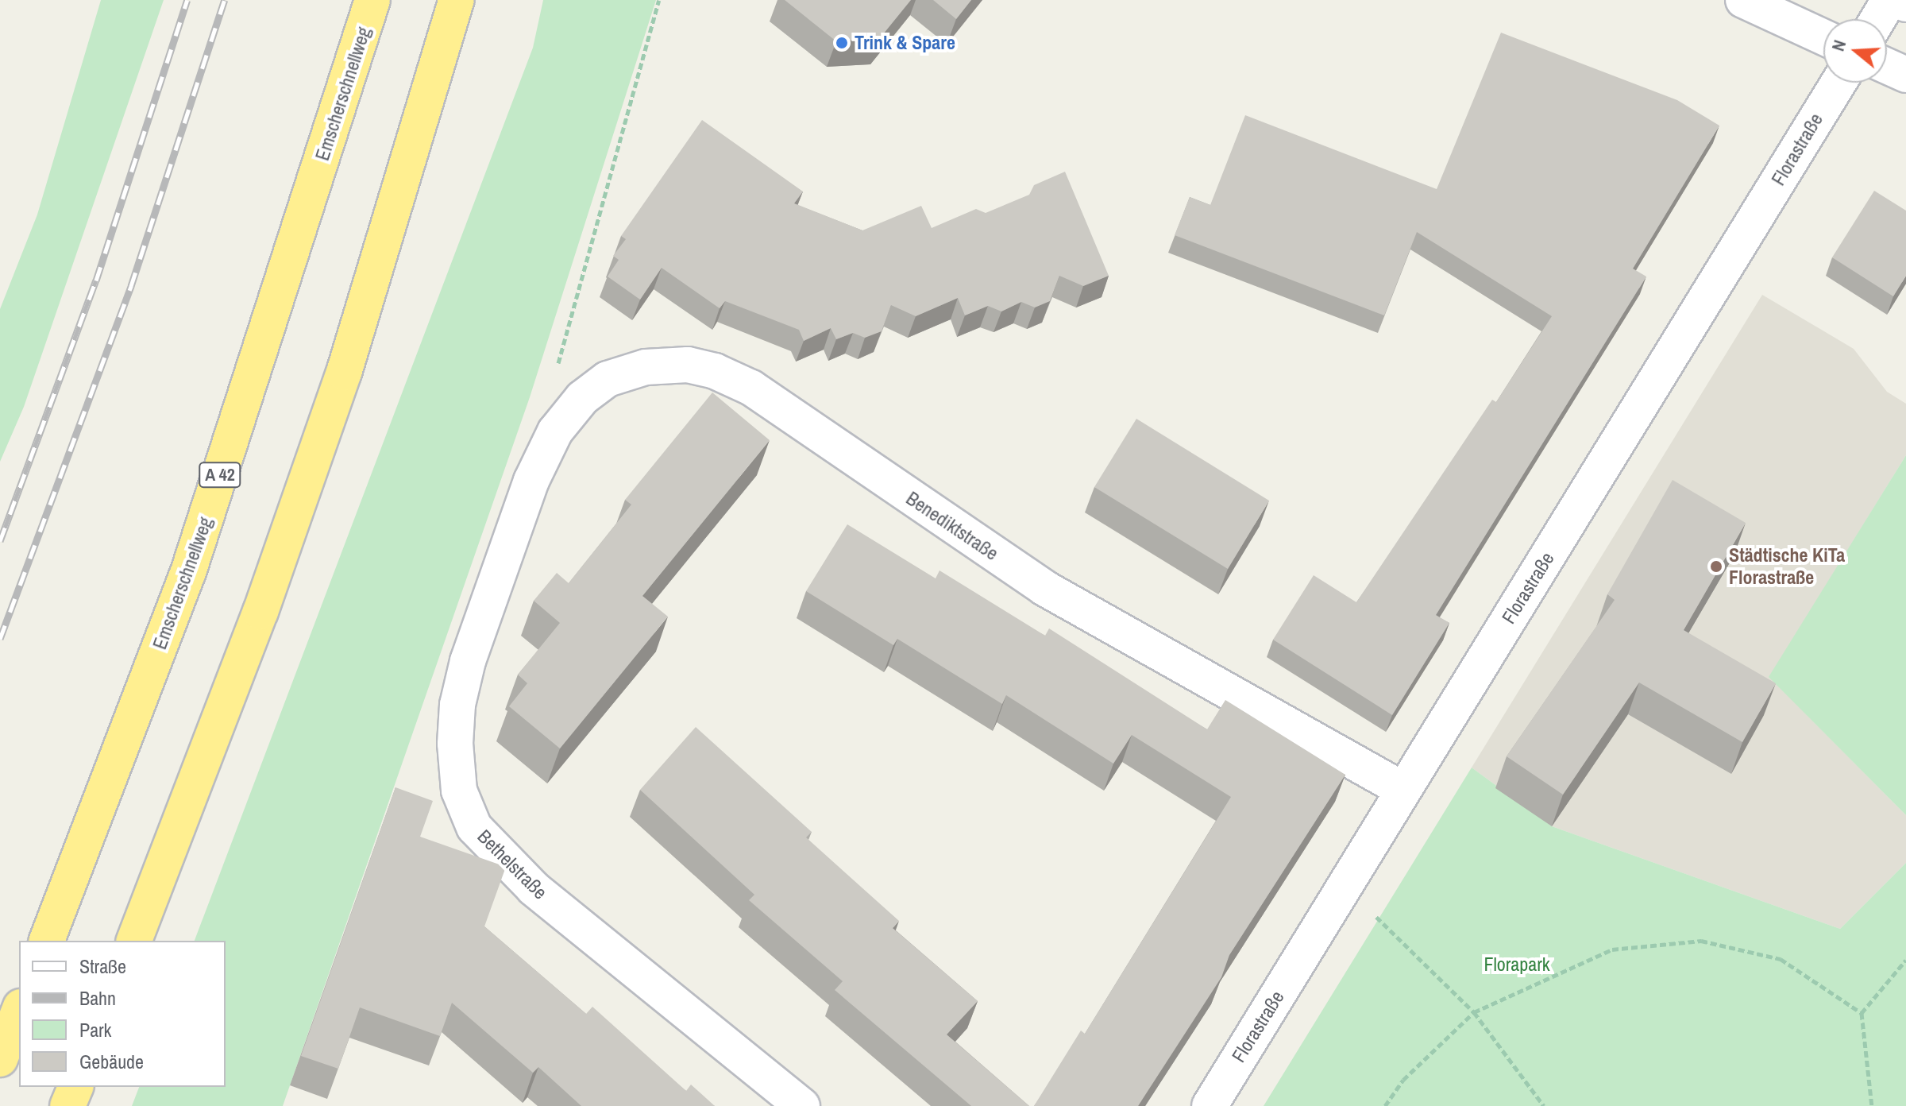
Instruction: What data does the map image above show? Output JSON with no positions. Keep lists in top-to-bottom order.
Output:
{
  "streets": {
    "highway": ["Emscherschnellweg", "A 42"],
    "street": ["Florastraße", "Benediktstraße", "Bethelstraße"]
  },
  "crossings": [
    ["Florastraße", "Benediktstraße"],
    ["Benediktstraße", "Bethelstraße"]
  ],
  "parks": ["Florapark"],
  "places": ["Trink & Spare", "Städtische KiTa Florastraße"],
  "legend": [
    "Straße",
    "Bahn",
    "Park",
    "Gebäude"
  ],
  "north": "left"
}
